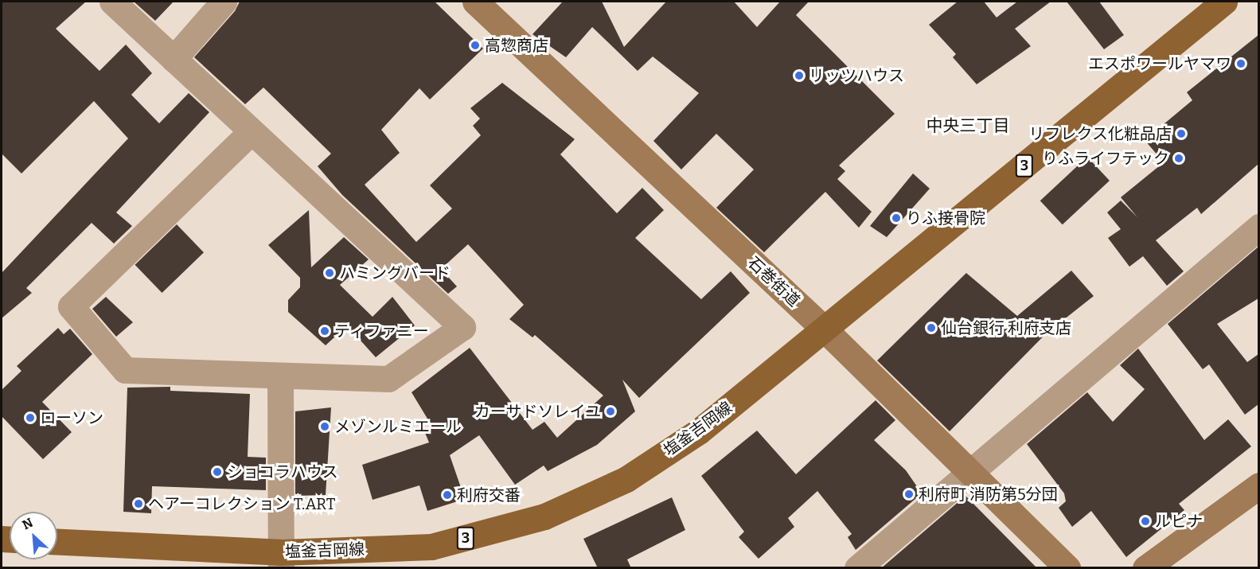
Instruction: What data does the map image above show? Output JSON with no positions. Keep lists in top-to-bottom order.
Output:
{
  "streets": {
    "main road": ["3", "塩釜吉岡線"],
    "street": ["石巻街道"]
  },
  "crossings": [
    ["石巻街道", "塩釜吉岡線"]
  ],
  "districts": ["中央三丁目"],
  "places": [
    "高惣商店",
    "エスポワールヤマワ",
    "リッツハウス",
    "リフレクス化粧品店",
    "りふライフテック",
    "りふ接骨院",
    "ハミングバード",
    "仙台銀行 利府支店",
    "ティファニー",
    "カーサドソレイユ",
    "ローソン",
    "メゾンルミエール",
    "ショコラハウス",
    "利府町 消防第5分団",
    "利府交番",
    "ヘアーコレクション T.ART",
    "ルピナ"
  ],
  "north": "top left"
}
